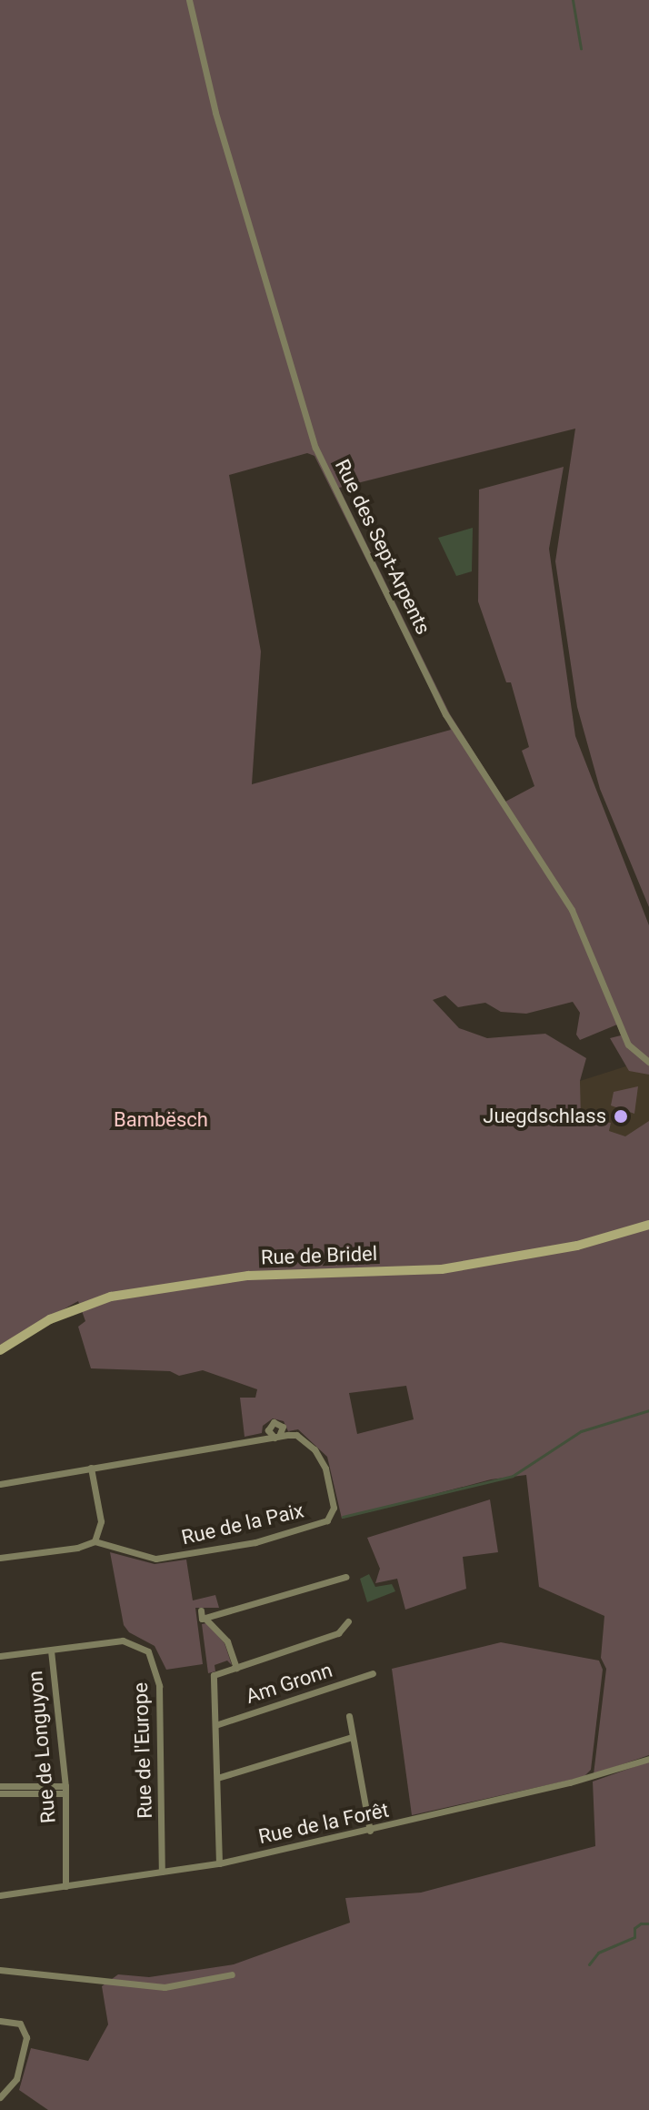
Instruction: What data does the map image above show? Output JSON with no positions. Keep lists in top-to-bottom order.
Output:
{
  "streets": {
    "main road": ["Rue de Bridel"],
    "street": [
      "Rue des Sept-Arpents",
      "Rue de la Paix",
      "Am Gronn",
      "Rue de Longuyon",
      "Rue de l'Europe",
      "Rue de la Forêt"
    ]
  },
  "crossings": [
    ["Am Gronn", "Rue de la Forêt"],
    ["Rue de Longuyon", "Rue de l'Europe"],
    ["Rue de Longuyon", "Rue de la Forêt"],
    ["Rue de l'Europe", "Rue de la Forêt"]
  ],
  "parks": ["Bambësch"],
  "places": ["Juegdschlass"]
}
